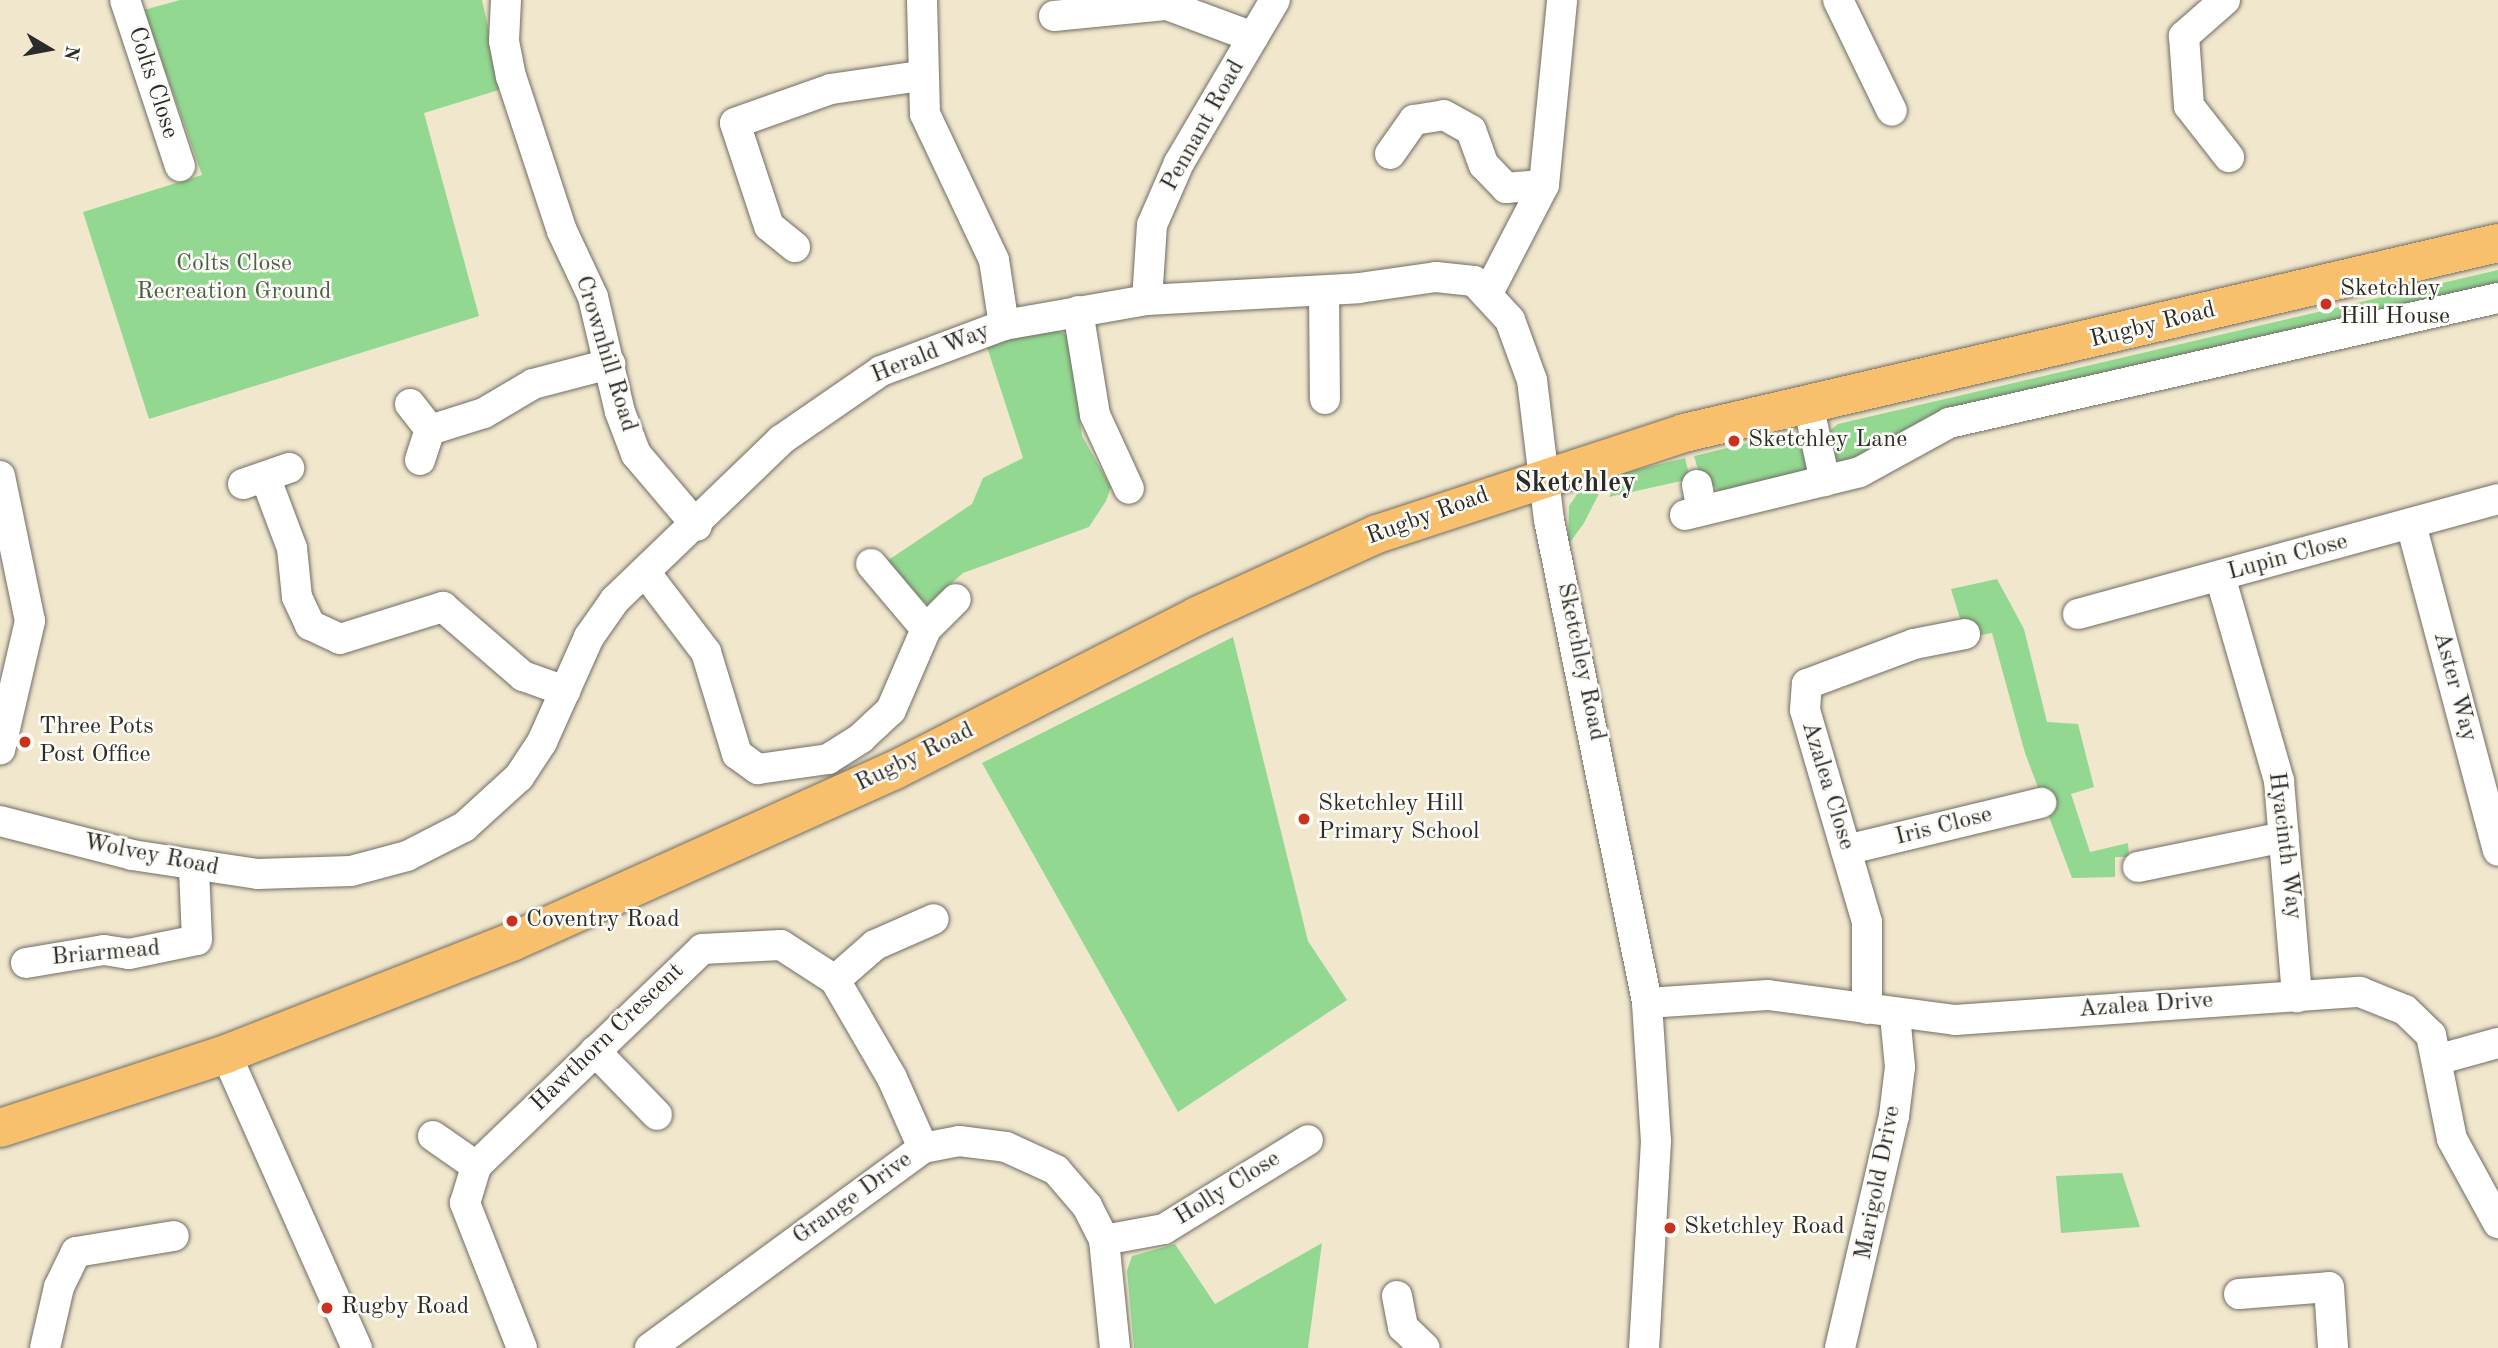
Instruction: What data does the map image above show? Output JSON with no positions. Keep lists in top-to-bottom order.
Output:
{
  "streets": {
    "main road": ["Rugby Road"],
    "street": [
      "Colts Close",
      "Pennant Road",
      "Crownhill Road",
      "Herald Way",
      "Lupin Close",
      "Sketchley Road",
      "Aster Way",
      "Azalea Close",
      "Iris Close",
      "Hyacinth Way",
      "Wolvey Road",
      "Briarmead",
      "Azalea Drive",
      "Hawthorn Crescent",
      "Marigold Drive",
      "Holly Close",
      "Grange Drive"
    ]
  },
  "crossings": [
    ["Pennant Road", "Herald Way"],
    ["Rugby Road", "Sketchley Road"],
    ["Crownhill Road", "Herald Way"],
    ["Herald Way", "Wolvey Road"],
    ["Lupin Close", "Aster Way"],
    ["Lupin Close", "Hyacinth Way"],
    ["Sketchley Road", "Azalea Drive"],
    ["Azalea Close", "Iris Close"],
    ["Azalea Close", "Azalea Drive"],
    ["Azalea Close", "Marigold Drive"],
    ["Hyacinth Way", "Azalea Drive"],
    ["Wolvey Road", "Briarmead"],
    ["Azalea Drive", "Marigold Drive"],
    ["Hawthorn Crescent", "Grange Drive"],
    ["Holly Close", "Grange Drive"]
  ],
  "districts": ["Sketchley"],
  "parks": ["Colts Close Recreation Ground"],
  "places": [
    "Sketchley Hill House",
    "Sketchley Lane",
    "Three Pots Post Office",
    "Sketchley Hill Primary School",
    "Coventry Road",
    "Sketchley Road",
    "Rugby Road"
  ],
  "north": "right"
}
